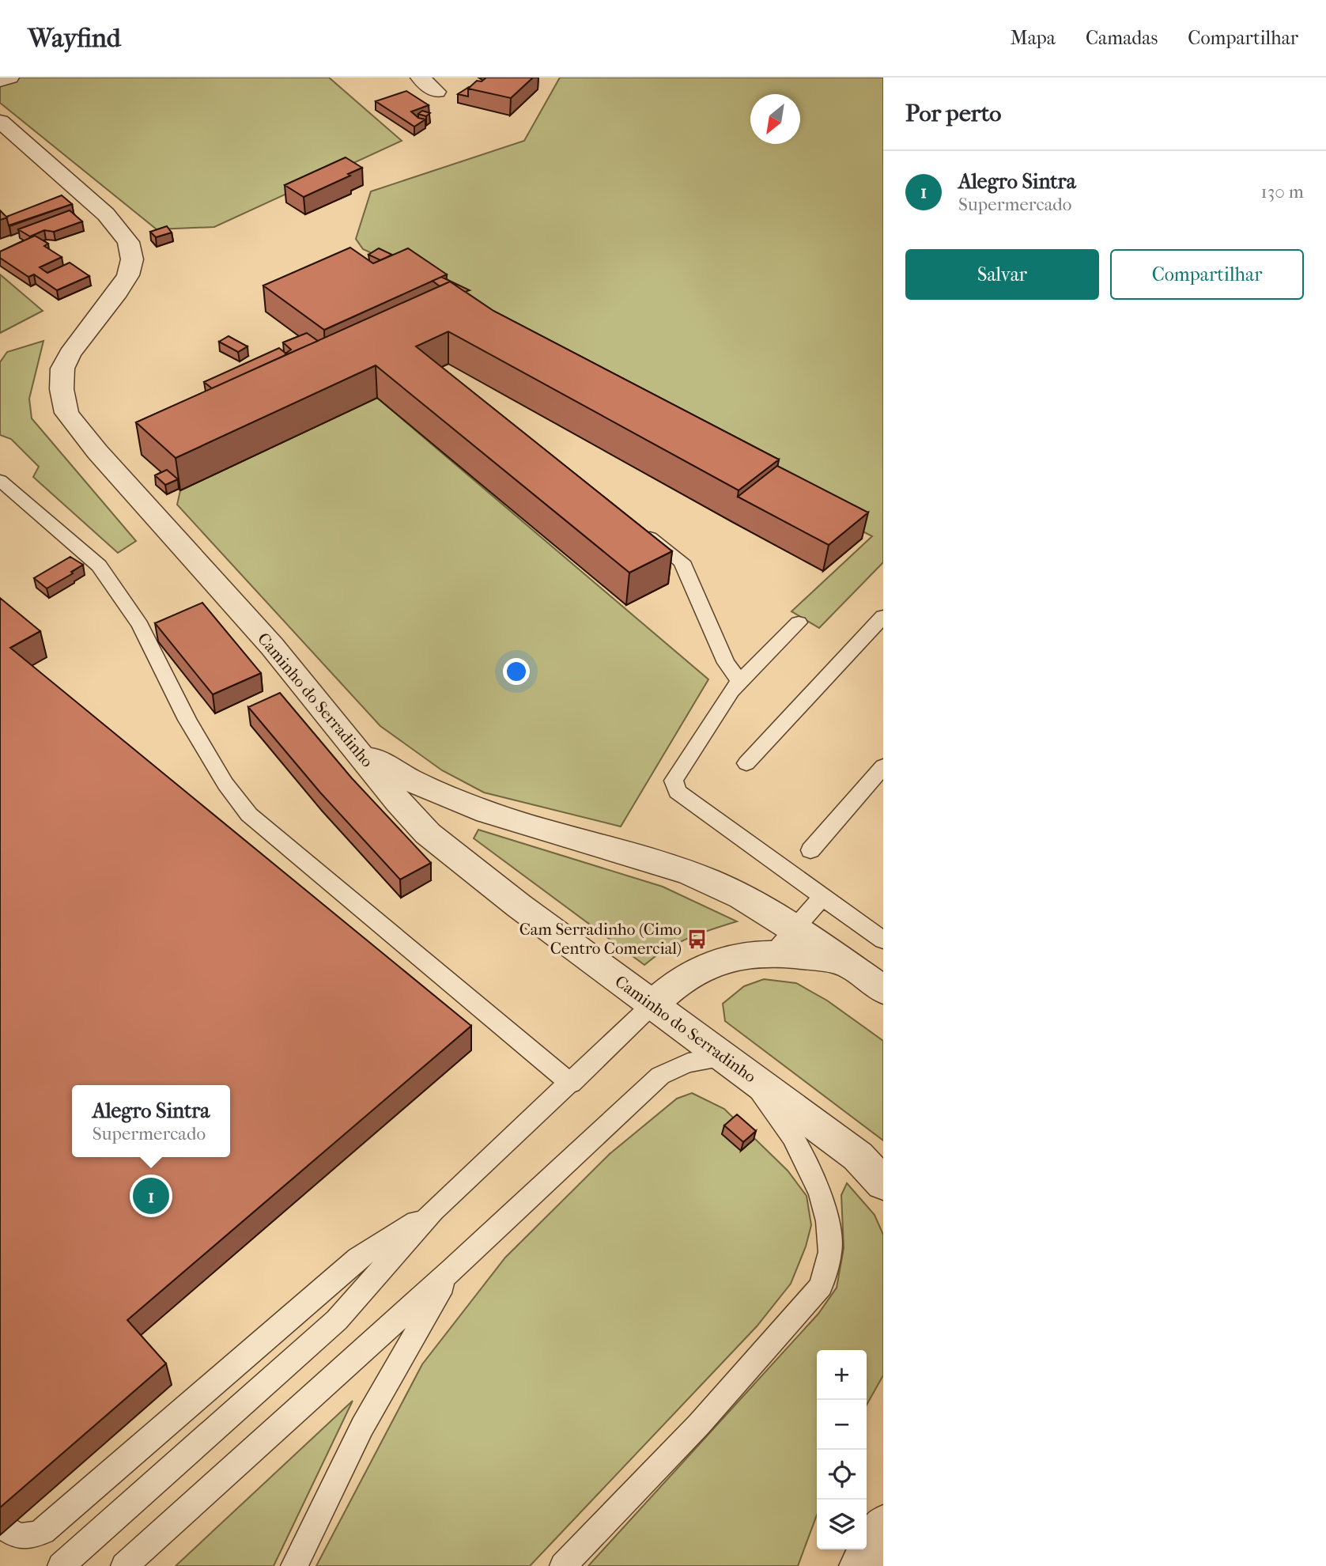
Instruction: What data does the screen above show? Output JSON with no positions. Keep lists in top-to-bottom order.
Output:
{
  "streets": {
    "street": ["Caminho do Serradinho"]
  },
  "places": {
    "bus stop": ["Cam Serradinho (Cimo Centro Comercial)"]
  },
  "north": "bottom left",
  "page": {
    "header": "Wayfind",
    "nav": ["Mapa", "Camadas", "Compartilhar"],
    "heading": "Por perto",
    "list": [
      {
        "mark": "1",
        "name": "Alegro Sintra",
        "note": "Supermercado",
        "value": "130 m"
      }
    ],
    "buttons": ["Salvar", "Compartilhar"],
    "popup": ["Alegro Sintra", "Supermercado"],
    "pins": "1",
    "map_buttons": ["+", "−"]
  }
}
